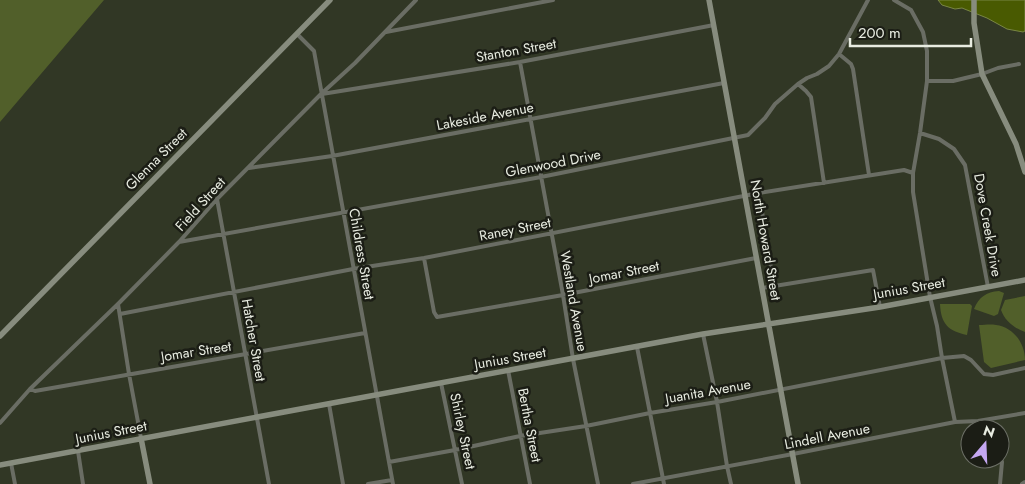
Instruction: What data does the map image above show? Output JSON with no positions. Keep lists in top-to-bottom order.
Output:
{
  "streets": {
    "street": [
      "Stanton Street",
      "Lakeside Avenue",
      "Glenna Street",
      "Glenwood Drive",
      "Field Street",
      "Dove Creek Drive",
      "Raney Street",
      "North Howard Street",
      "Childress Street",
      "Jomar Street",
      "Junius Street",
      "Westland Avenue",
      "Hatcher Street",
      "Juanita Avenue",
      "Bertha Street",
      "Shirley Street",
      "Lindell Avenue"
    ]
  },
  "crossings": [
    ["Stanton Street", "Field Street"],
    ["Stanton Street", "North Howard Street"],
    ["Stanton Street", "Childress Street"],
    ["Stanton Street", "Westland Avenue"],
    ["Lakeside Avenue", "Field Street"],
    ["Lakeside Avenue", "North Howard Street"],
    ["Lakeside Avenue", "Childress Street"],
    ["Lakeside Avenue", "Westland Avenue"],
    ["Glenna Street", "Childress Street"],
    ["Glenwood Drive", "Field Street"],
    ["Glenwood Drive", "North Howard Street"],
    ["Glenwood Drive", "Childress Street"],
    ["Glenwood Drive", "Westland Avenue"],
    ["Glenwood Drive", "Hatcher Street"],
    ["Field Street", "Childress Street"],
    ["Field Street", "Jomar Street"],
    ["Field Street", "Hatcher Street"],
    ["Dove Creek Drive", "Junius Street"],
    ["Raney Street", "North Howard Street"],
    ["Raney Street", "Childress Street"],
    ["Raney Street", "Jomar Street"],
    ["Raney Street", "Westland Avenue"],
    ["Raney Street", "Hatcher Street"],
    ["North Howard Street", "Jomar Street"],
    ["North Howard Street", "Junius Street"],
    ["North Howard Street", "Juanita Avenue"],
    ["North Howard Street", "Lindell Avenue"],
    ["Childress Street", "Jomar Street"],
    ["Childress Street", "Junius Street"],
    ["Childress Street", "Juanita Avenue"],
    ["Jomar Street", "Westland Avenue"],
    ["Jomar Street", "Hatcher Street"],
    ["Junius Street", "Westland Avenue"],
    ["Junius Street", "Hatcher Street"],
    ["Junius Street", "Bertha Street"],
    ["Junius Street", "Shirley Street"],
    ["Westland Avenue", "Juanita Avenue"],
    ["Juanita Avenue", "Bertha Street"],
    ["Juanita Avenue", "Shirley Street"]
  ],
  "scale_bar": "200 m",
  "north": "top"
}
